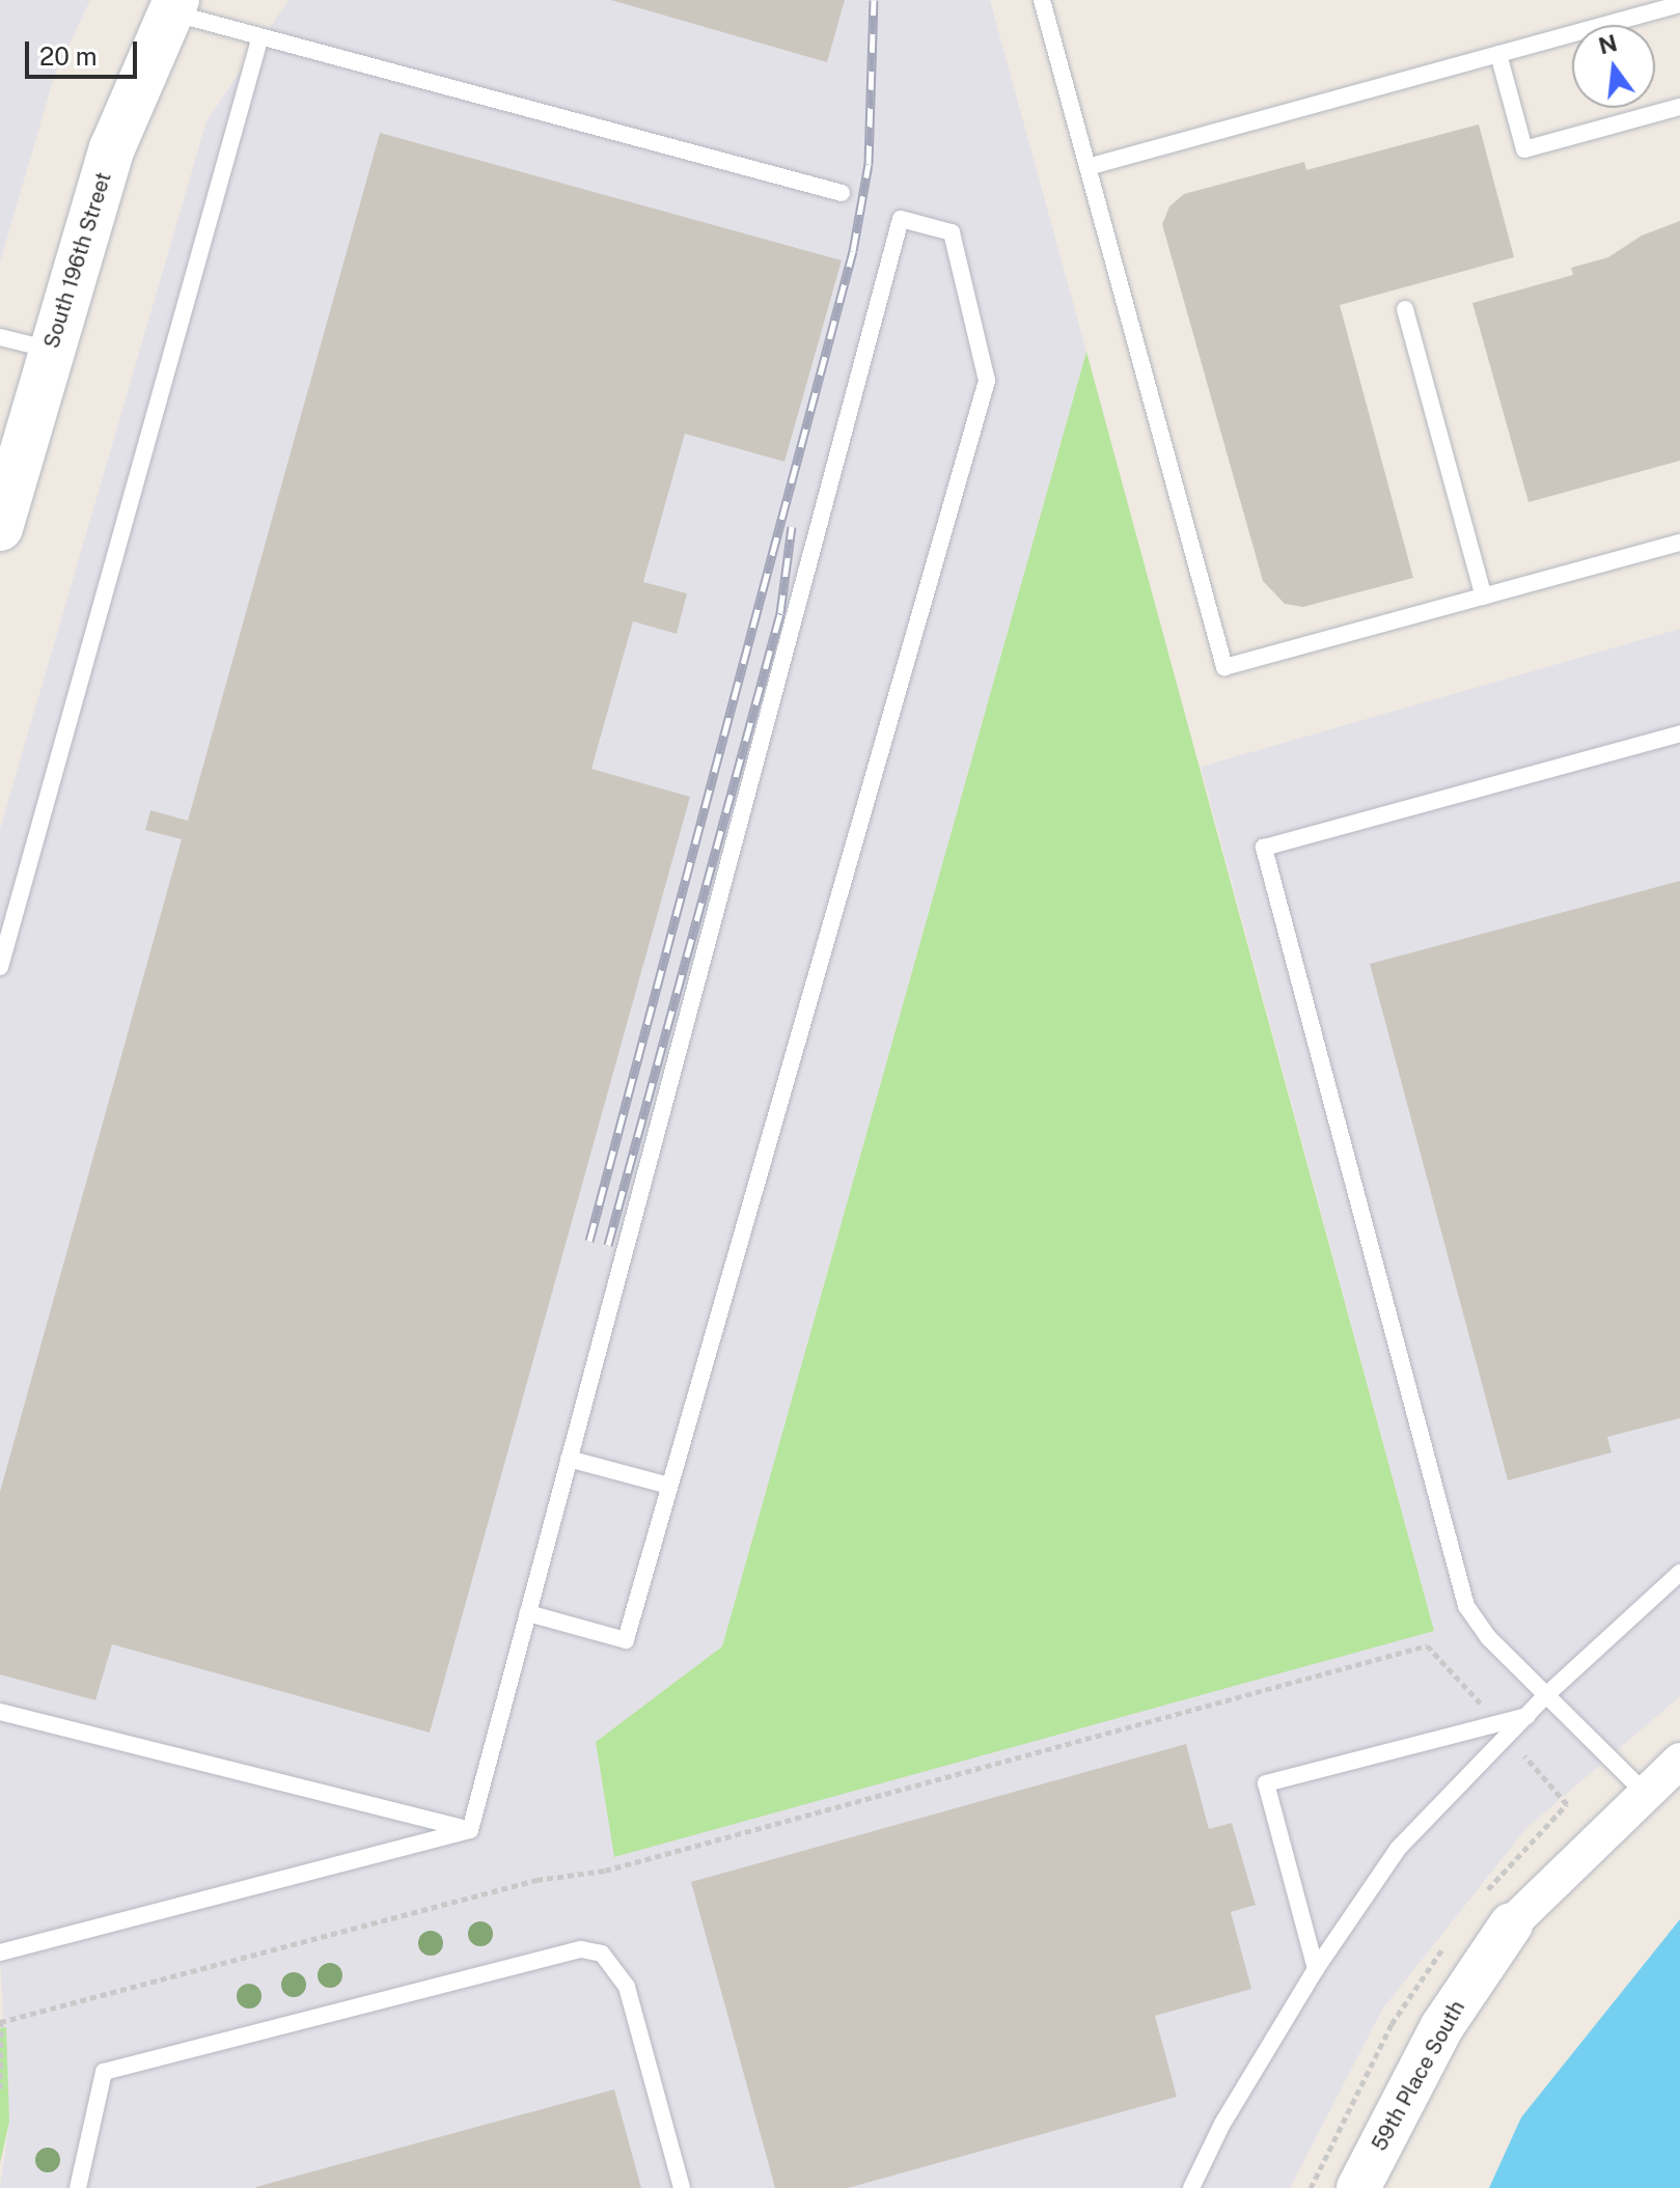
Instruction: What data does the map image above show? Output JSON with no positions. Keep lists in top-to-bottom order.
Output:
{
  "streets": {
    "main road": ["South 196th Street"],
    "street": ["59th Place South"]
  },
  "scale_bar": "20 m",
  "north": "top"
}
